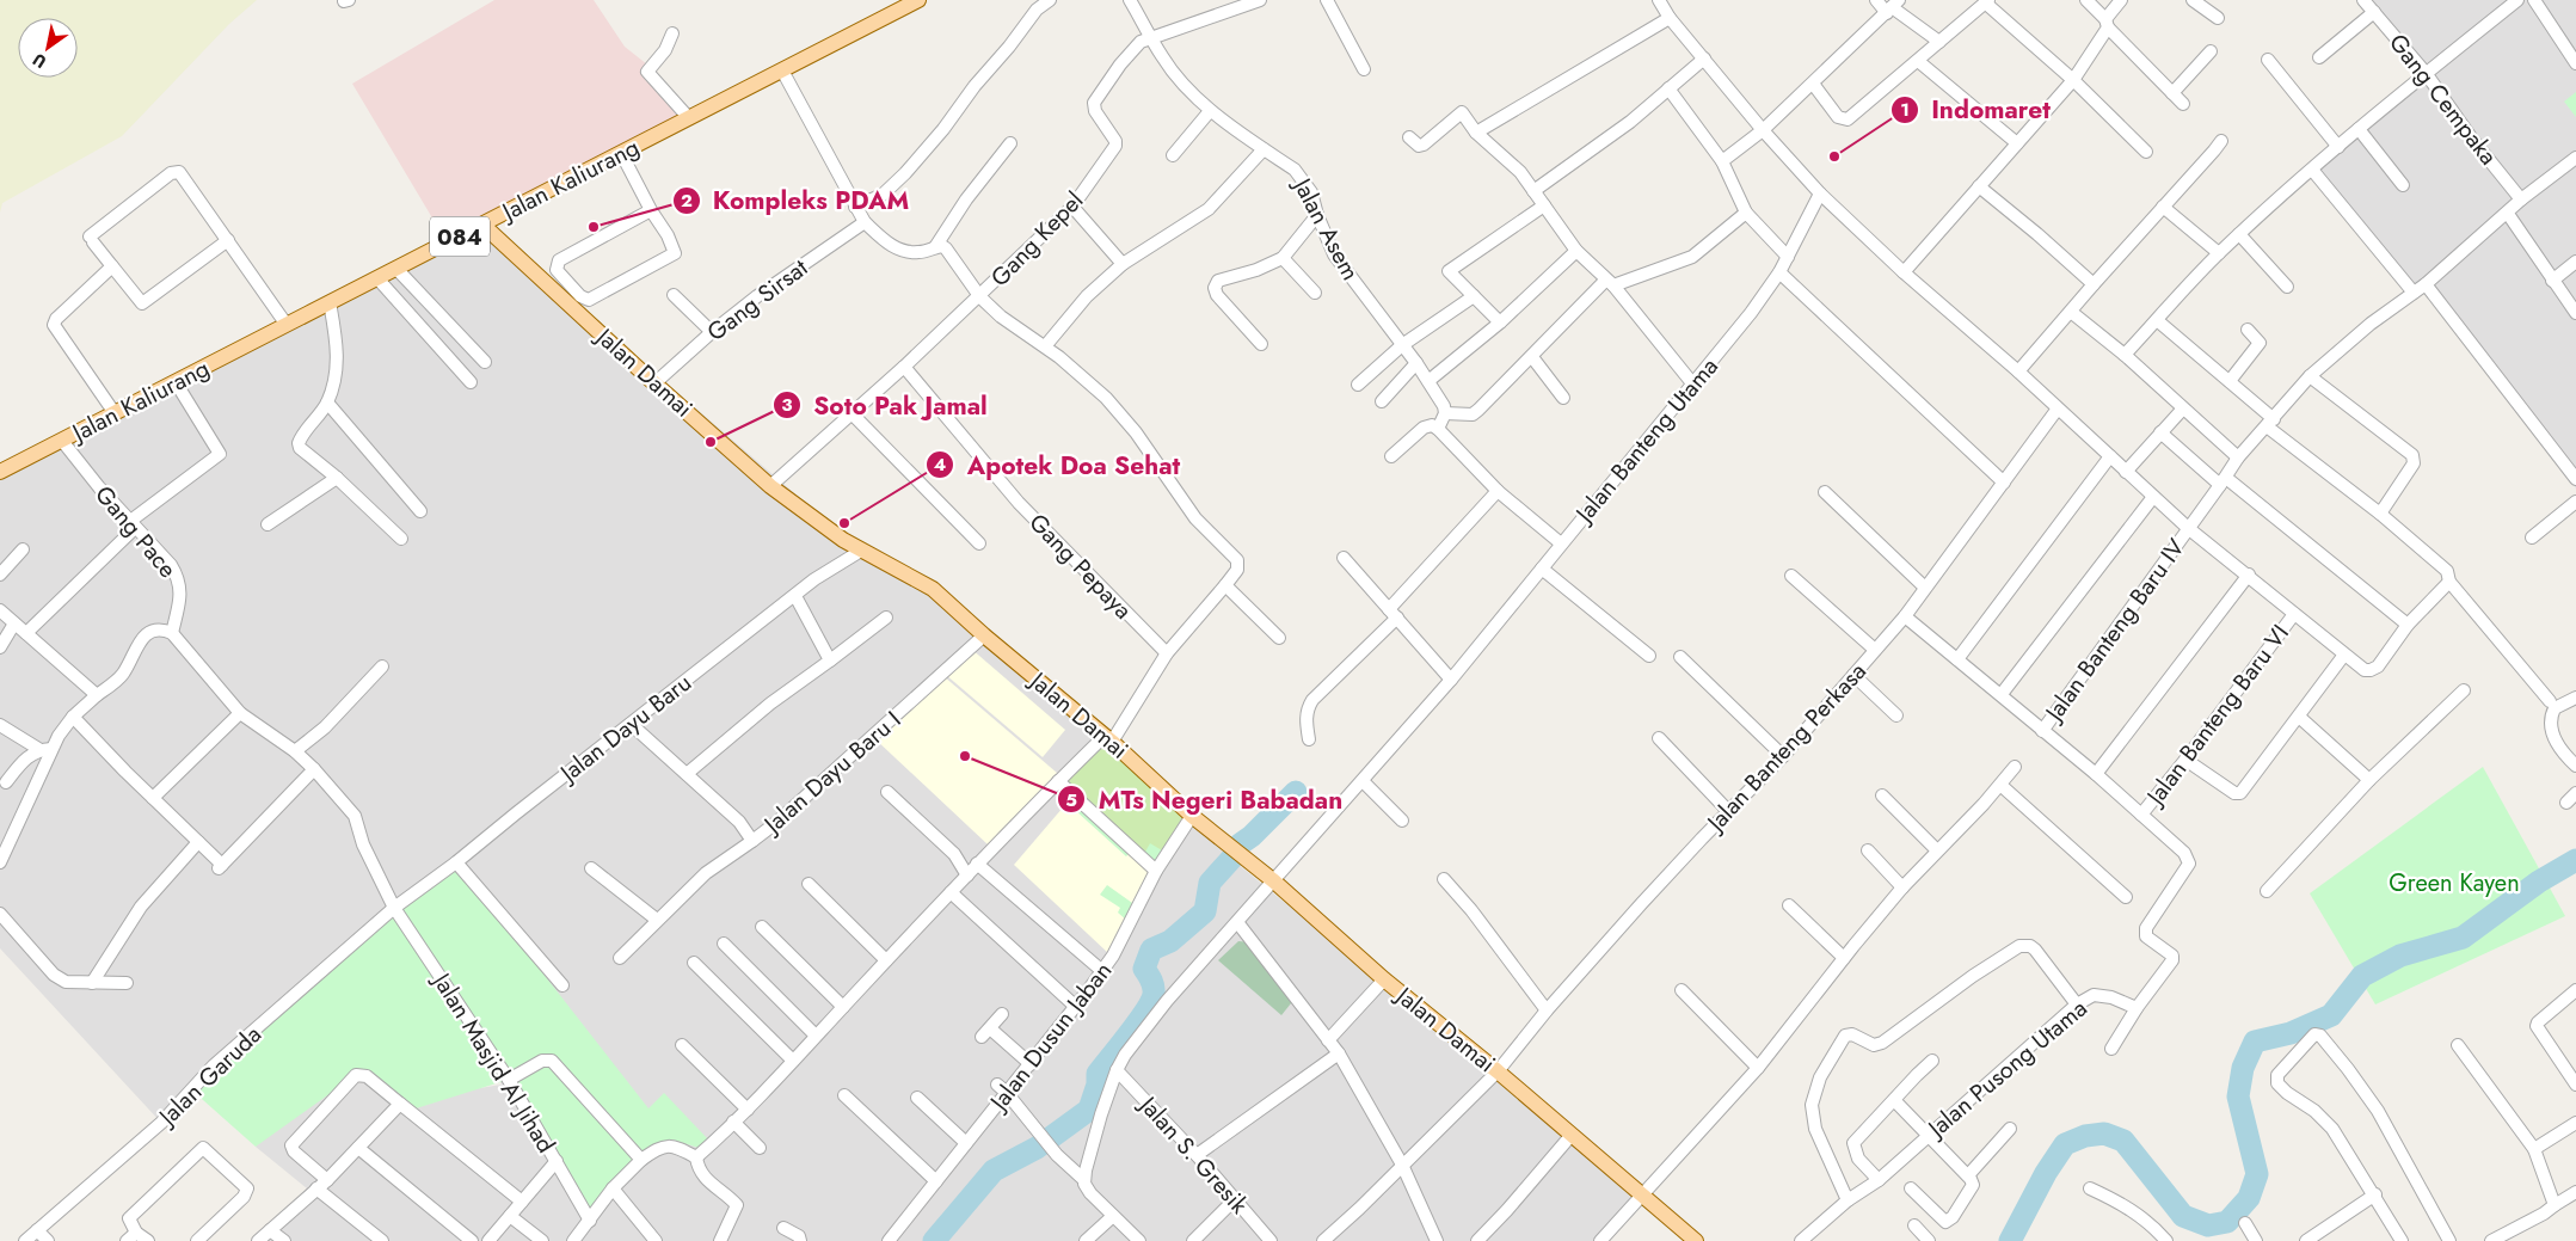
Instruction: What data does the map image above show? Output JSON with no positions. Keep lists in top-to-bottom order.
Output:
{
  "streets": {
    "main road": ["Jalan Kaliurang", "084", "Jalan Damai"],
    "street": [
      "Gang Cempaka",
      "Jalan Asem",
      "Gang Kepel",
      "Gang Sirsat",
      "Jalan Banteng Utama",
      "Gang Pace",
      "Gang Pepaya",
      "Jalan Banteng Baru IV",
      "Jalan Banteng Baru VI",
      "Jalan Dayu Baru",
      "Jalan Banteng Perkasa",
      "Jalan Dayu Baru I",
      "Jalan Dusun Jaban",
      "Jalan Masjid Al Jihad",
      "Jalan Pusong Utama",
      "Jalan Garuda",
      "Jalan S. Gresik"
    ]
  },
  "crossings": [
    ["Gang Cempaka", "Jalan Banteng Baru IV"],
    ["Jalan Kaliurang", "Jalan Damai"],
    ["Jalan Kaliurang", "Gang Pace"],
    ["Jalan Asem", "Gang Kepel"],
    ["Gang Kepel", "Jalan Damai"],
    ["Gang Kepel", "Gang Pepaya"],
    ["Gang Sirsat", "Jalan Damai"],
    ["Jalan Damai", "Jalan Banteng Utama"],
    ["Jalan Damai", "Jalan Dayu Baru"],
    ["Jalan Damai", "Jalan Banteng Perkasa"],
    ["Jalan Damai", "Jalan Dayu Baru I"],
    ["Jalan Damai", "Jalan Dusun Jaban"],
    ["Jalan Banteng Utama", "Jalan S. Gresik"],
    ["Gang Pace", "Jalan Masjid Al Jihad"],
    ["Jalan Dayu Baru", "Jalan Dayu Baru I"],
    ["Jalan Dayu Baru", "Jalan Masjid Al Jihad"],
    ["Jalan Dayu Baru", "Jalan Garuda"],
    ["Jalan Masjid Al Jihad", "Jalan Garuda"]
  ],
  "parks": ["Green Kayen"],
  "places": [
    "Indomaret",
    "Kompleks PDAM",
    "Soto Pak Jamal",
    "Apotek Doa Sehat",
    "MTs Negeri Babadan"
  ],
  "north": "bottom left"
}
